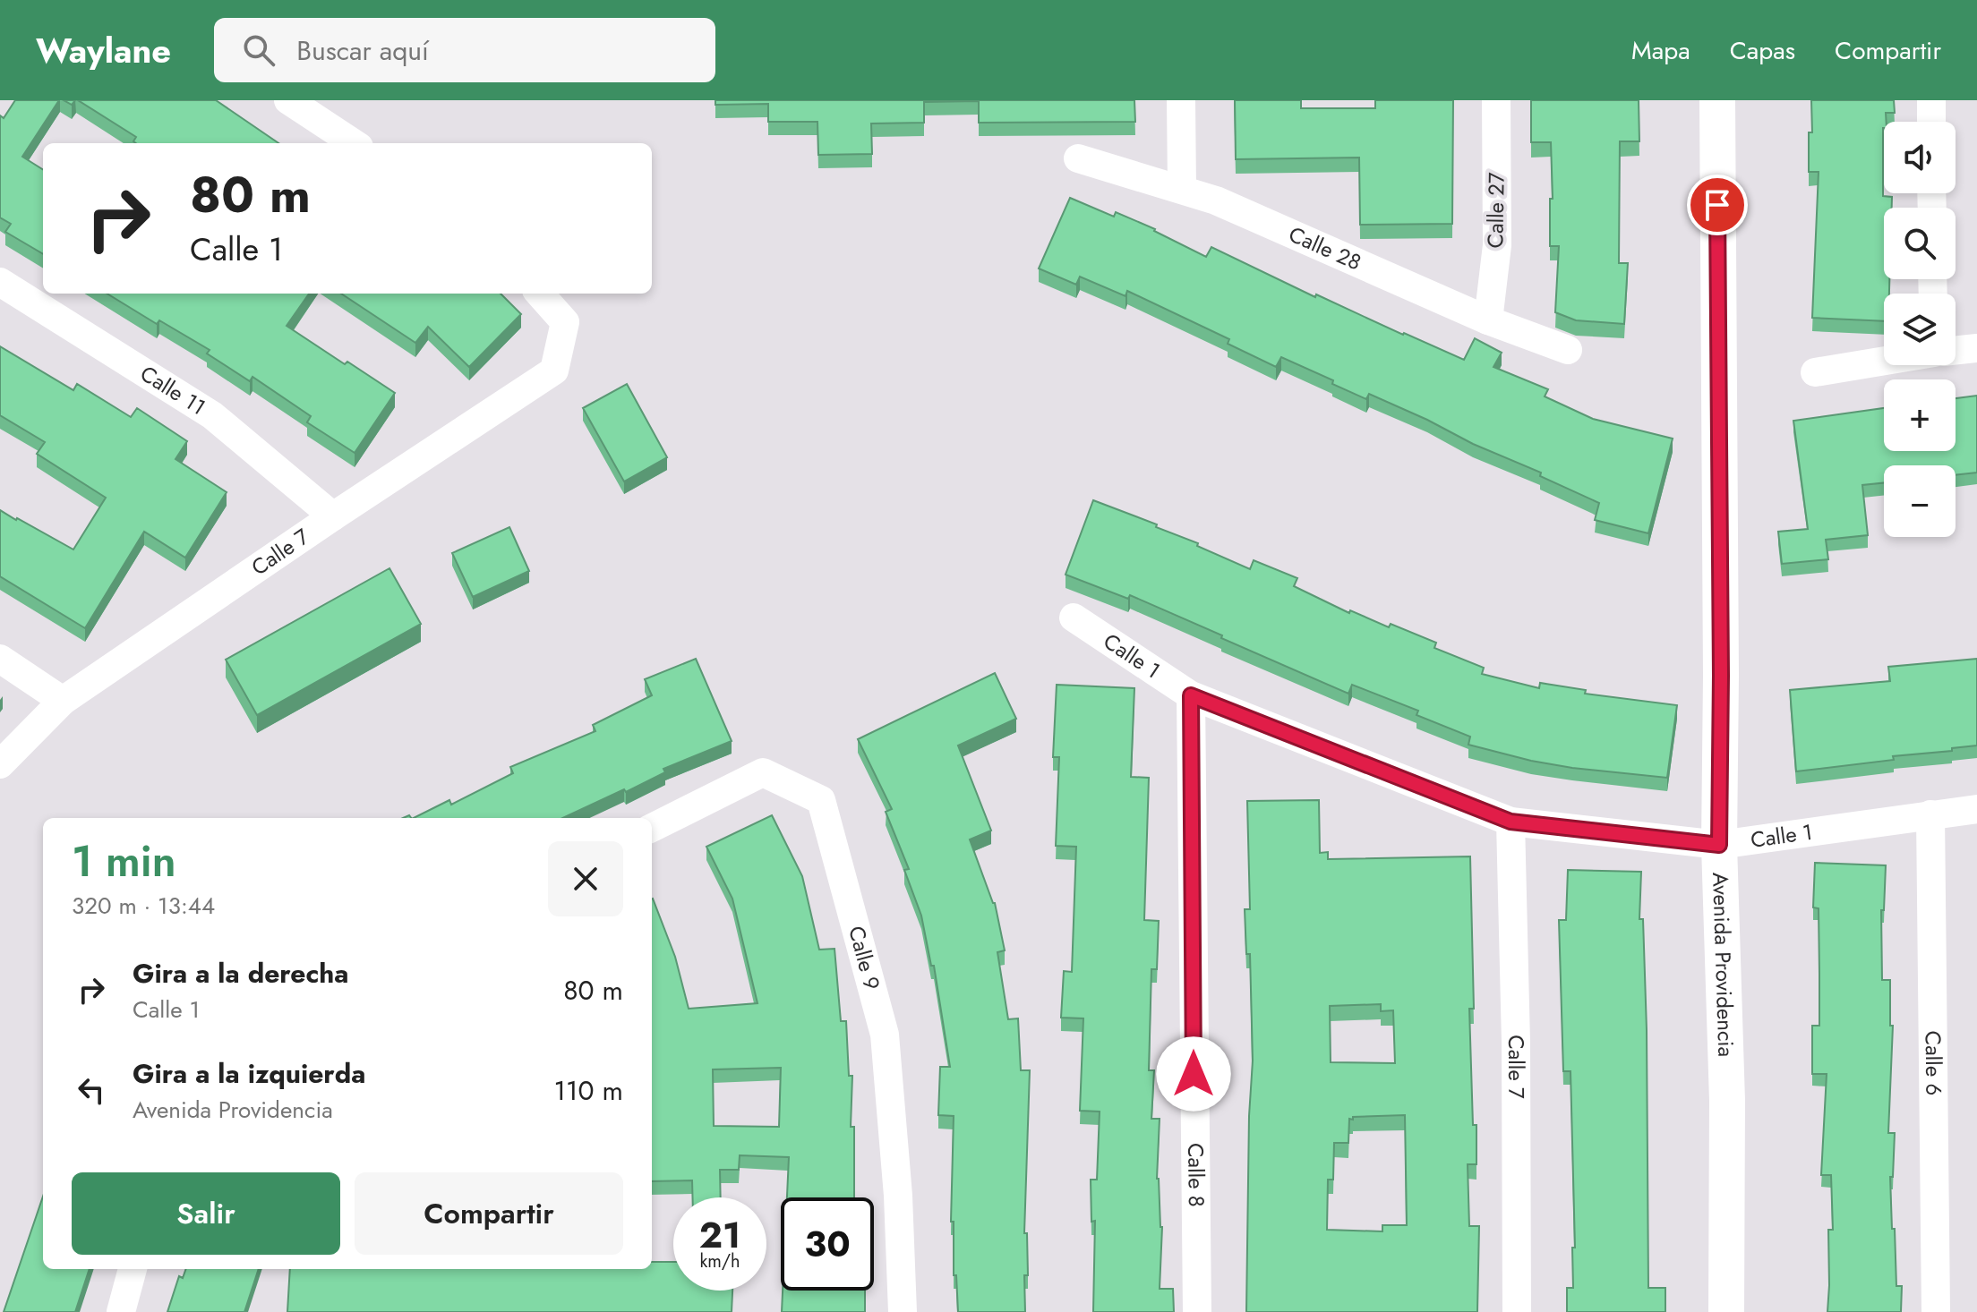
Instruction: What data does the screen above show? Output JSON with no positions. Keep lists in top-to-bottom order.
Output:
{
  "streets": {
    "street": [
      "Calle 27",
      "Calle 28",
      "Calle 11",
      "Calle 7",
      "Calle 1",
      "Calle 9",
      "Avenida Providencia",
      "Calle 6",
      "Calle 8"
    ]
  },
  "crossings": [
    ["Calle 27", "Calle 28"],
    ["Calle 11", "Calle 7"],
    ["Calle 7", "Calle 1"],
    ["Calle 1", "Avenida Providencia"],
    ["Calle 1", "Calle 6"],
    ["Calle 1", "Calle 8"]
  ],
  "page": {
    "header": "Waylane",
    "search": "Buscar aquí",
    "nav": ["Mapa", "Capas", "Compartir"],
    "map_buttons": ["+", "−"],
    "turn": ["80 m", "Calle 1"],
    "heading": ["1 min", "320 m · 13:44"],
    "list": [
      {
        "name": "Gira a la derecha",
        "note": "Calle 1",
        "value": "80 m"
      },
      {
        "name": "Gira a la izquierda",
        "note": "Avenida Providencia",
        "value": "110 m"
      }
    ],
    "buttons": ["Salir", "Compartir"],
    "speed": "21 km/h",
    "limit": "30"
  }
}
